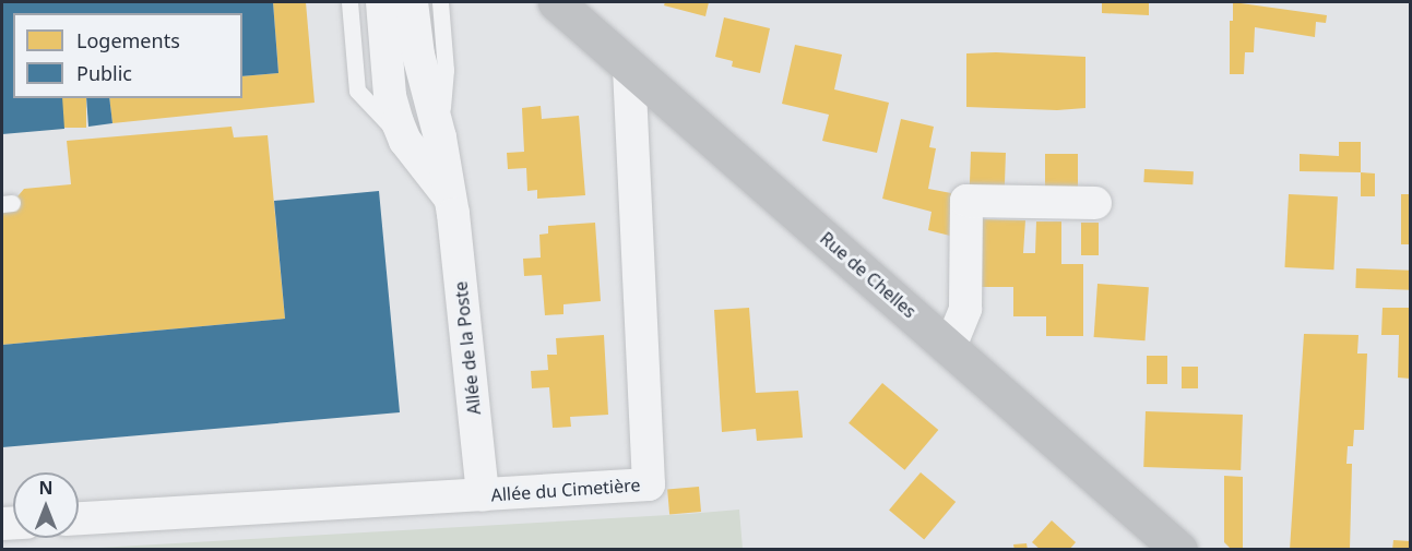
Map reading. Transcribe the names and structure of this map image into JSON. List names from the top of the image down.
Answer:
{
  "streets": {
    "main road": ["Rue de Chelles"],
    "street": ["Allée de la Poste", "Allée du Cimetière"]
  },
  "crossings": [
    ["Rue de Chelles", "Allée du Cimetière"],
    ["Allée de la Poste", "Allée du Cimetière"]
  ],
  "legend": ["Logements", "Public"],
  "north": "top"
}
